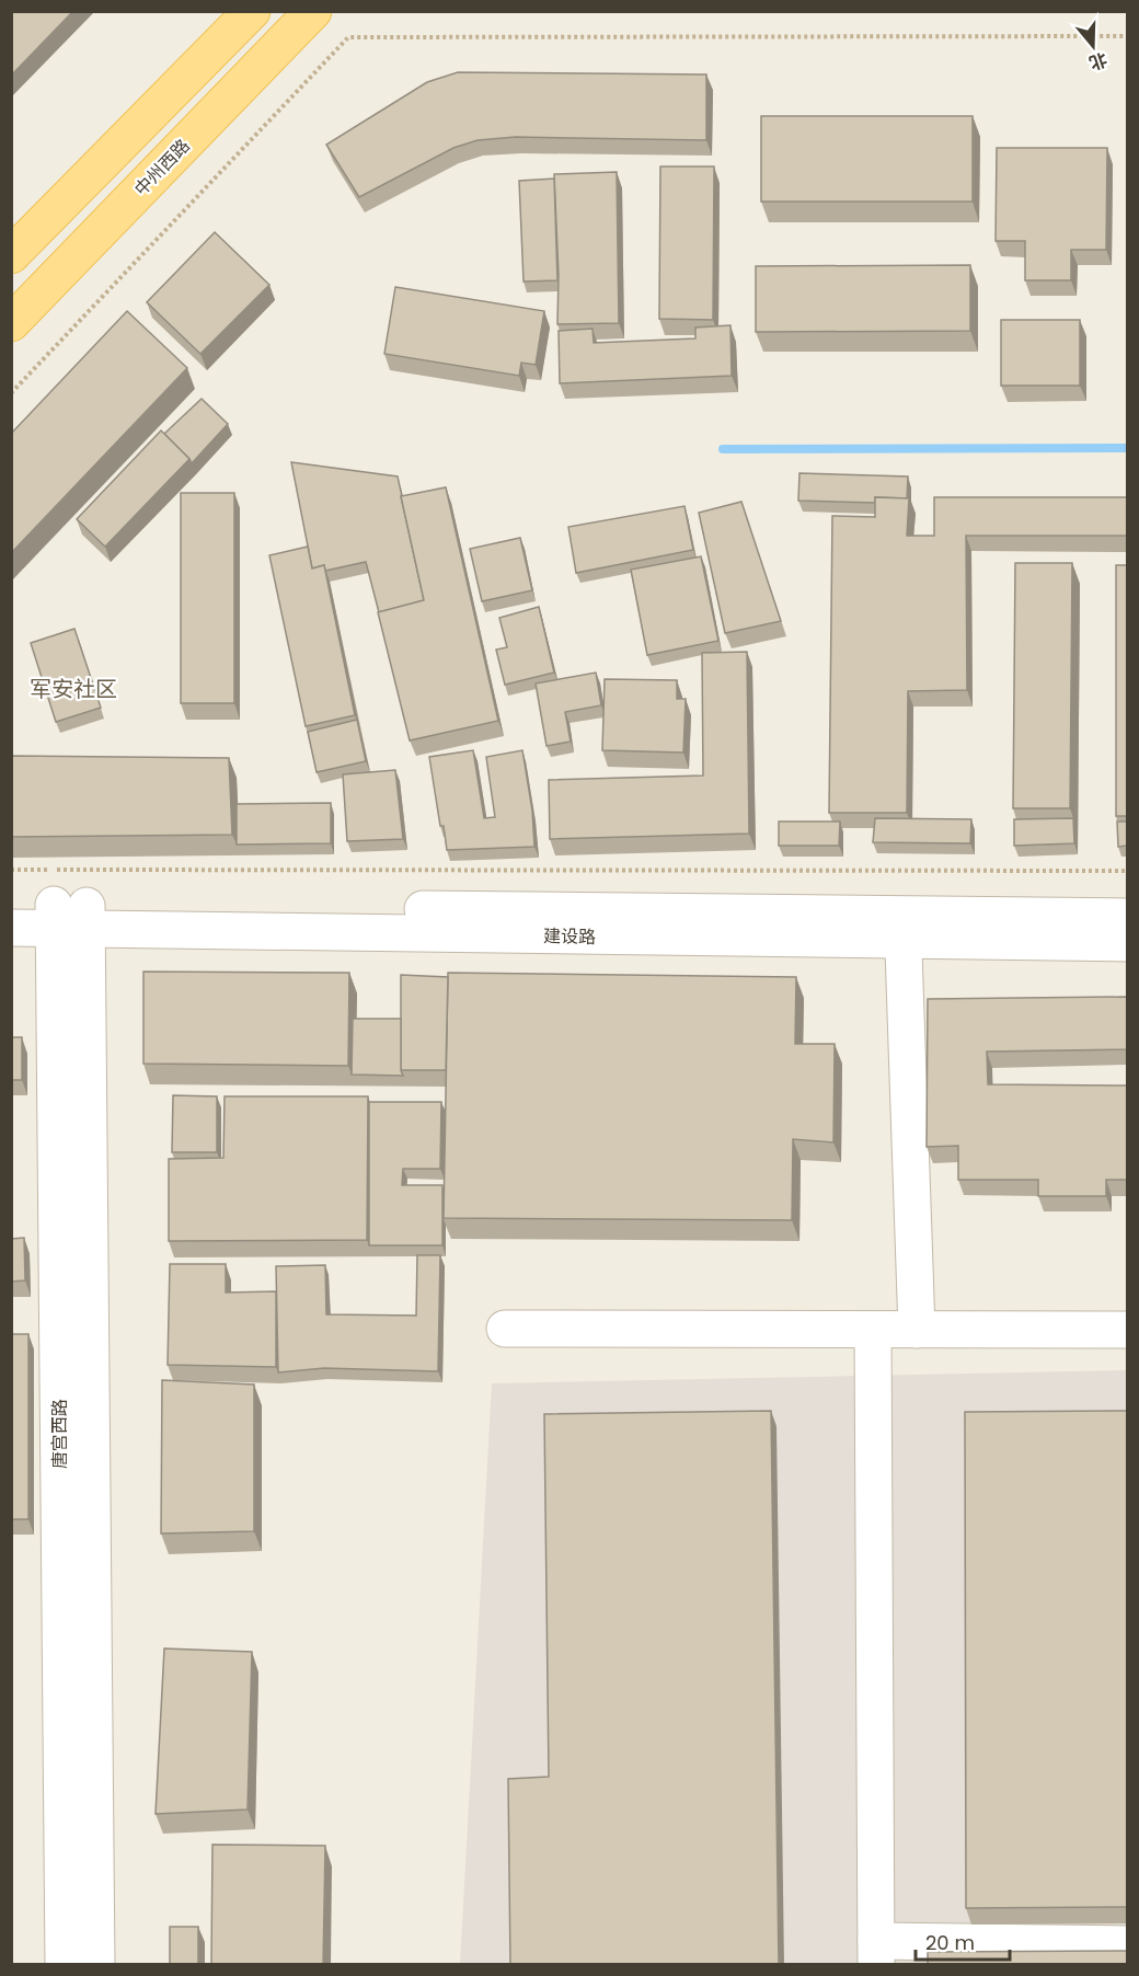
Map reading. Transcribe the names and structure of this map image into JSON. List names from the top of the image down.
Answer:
{
  "streets": {
    "main road": ["中州西路"],
    "street": ["建设路", "唐宫西路"]
  },
  "crossings": [
    ["建设路", "唐宫西路"]
  ],
  "districts": ["军安社区"],
  "scale_bar": "20 m",
  "north": "bottom"
}
